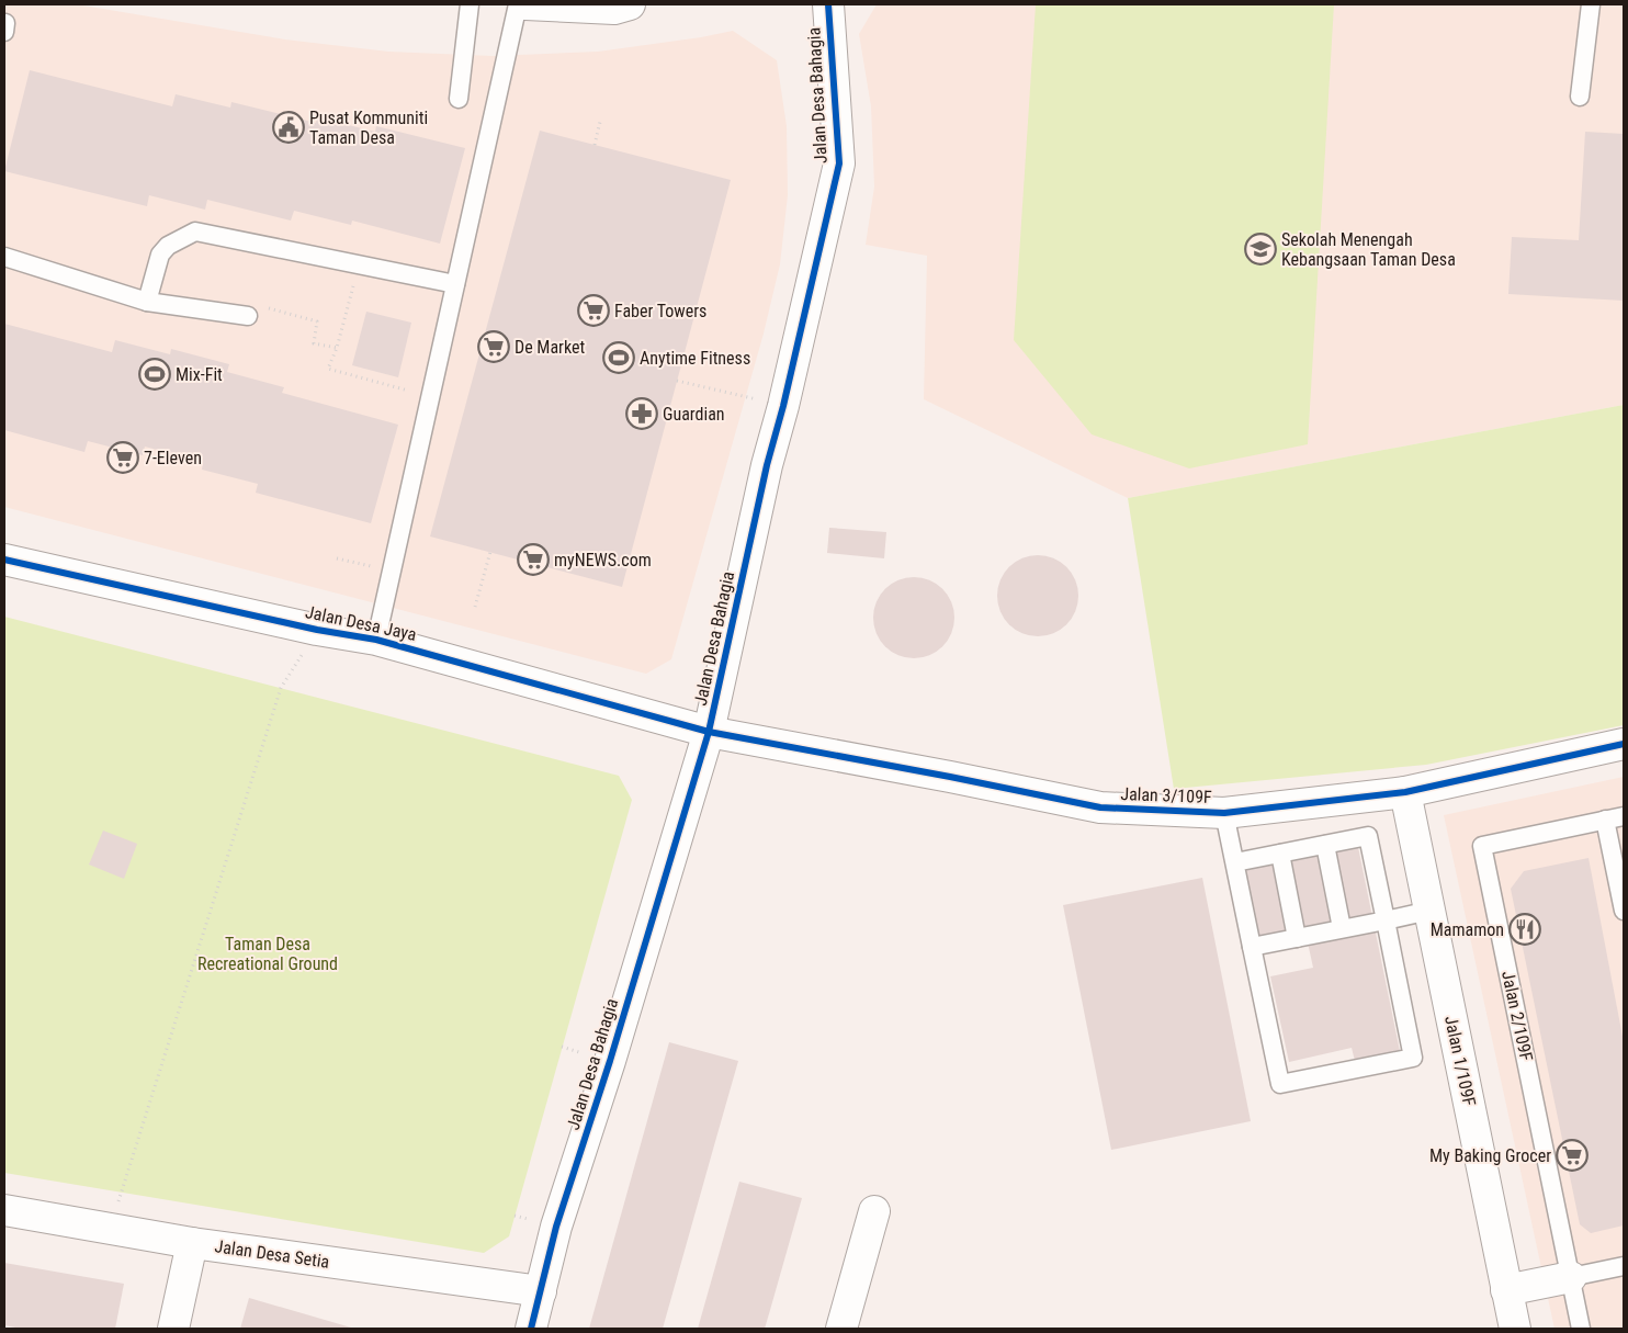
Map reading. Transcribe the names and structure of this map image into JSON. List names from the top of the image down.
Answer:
{
  "streets": {
    "street": [
      "Jalan Desa Bahagia",
      "Jalan Desa Jaya",
      "Jalan 3/109F",
      "Jalan 1/109F",
      "Jalan Desa Setia"
    ],
    "lane": ["Jalan 2/109F"]
  },
  "crossings": [
    ["Jalan Desa Bahagia", "Jalan Desa Jaya"],
    ["Jalan Desa Bahagia", "Jalan 3/109F"],
    ["Jalan Desa Bahagia", "Jalan Desa Setia"],
    ["Jalan Desa Jaya", "Jalan 3/109F"],
    ["Jalan 3/109F", "Jalan 1/109F"]
  ],
  "parks": ["Taman Desa Recreational Ground"],
  "places": {
    "public building": ["Pusat Kommuniti Taman Desa"],
    "school or university": ["Sekolah Menengah Kebangsaan Taman Desa"],
    "supermarket": [
      "Faber Towers",
      "De Market",
      "7-Eleven",
      "myNEWS.com",
      "My Baking Grocer"
    ],
    "sports": ["Anytime Fitness", "Mix-Fit"],
    "pharmacy": ["Guardian"],
    "restaurant": ["Mamamon"]
  }
}
